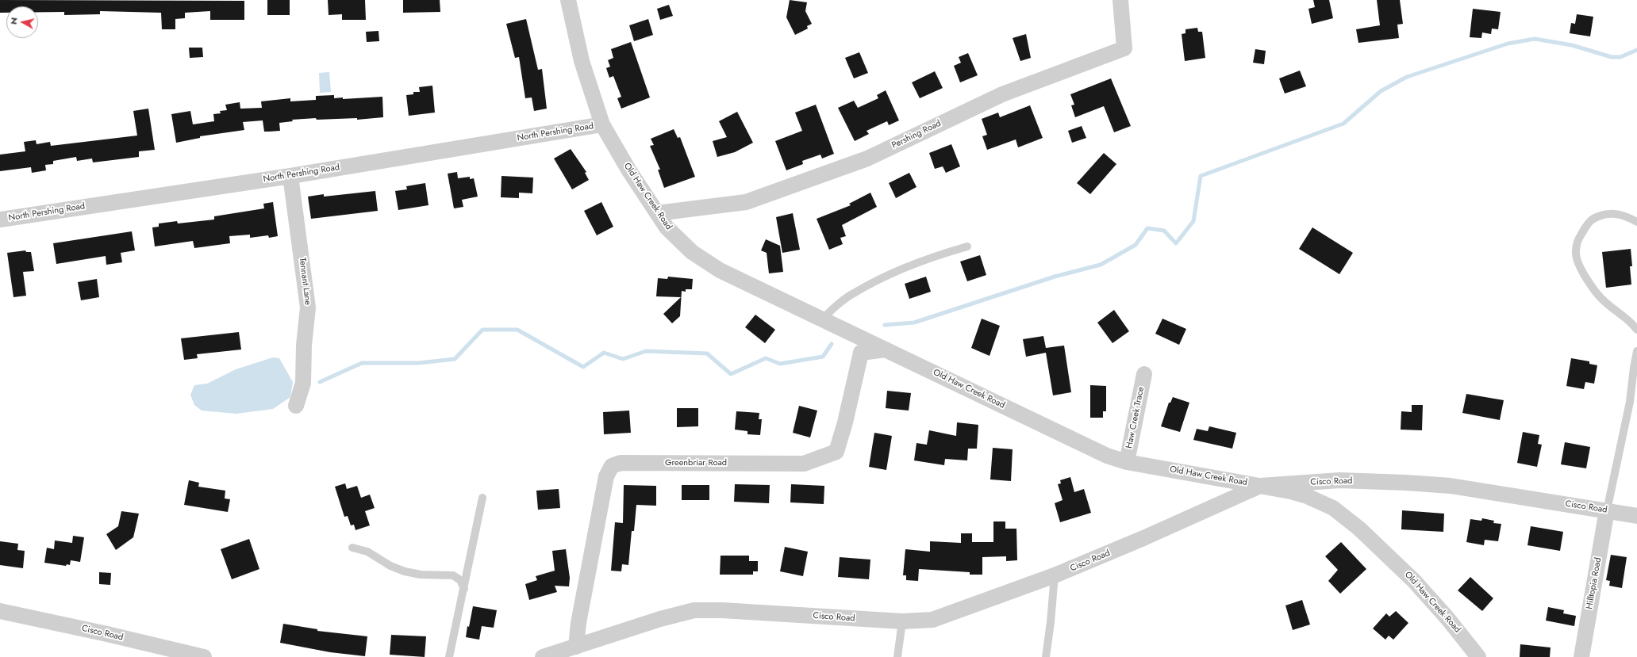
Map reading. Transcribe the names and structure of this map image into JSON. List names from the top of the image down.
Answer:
{
  "streets": {
    "street": [
      "North Pershing Road",
      "Pershing Road",
      "Old Haw Creek Road",
      "Tennant Lane",
      "Haw Creek Trace",
      "Greenbriar Road",
      "Cisco Road",
      "Hilltopia Road"
    ]
  },
  "crossings": [
    ["North Pershing Road", "Old Haw Creek Road"],
    ["North Pershing Road", "Tennant Lane"],
    ["Pershing Road", "Old Haw Creek Road"],
    ["Old Haw Creek Road", "Haw Creek Trace"],
    ["Old Haw Creek Road", "Greenbriar Road"],
    ["Old Haw Creek Road", "Cisco Road"],
    ["Greenbriar Road", "Cisco Road"],
    ["Cisco Road", "Hilltopia Road"]
  ],
  "north": "left"
}
